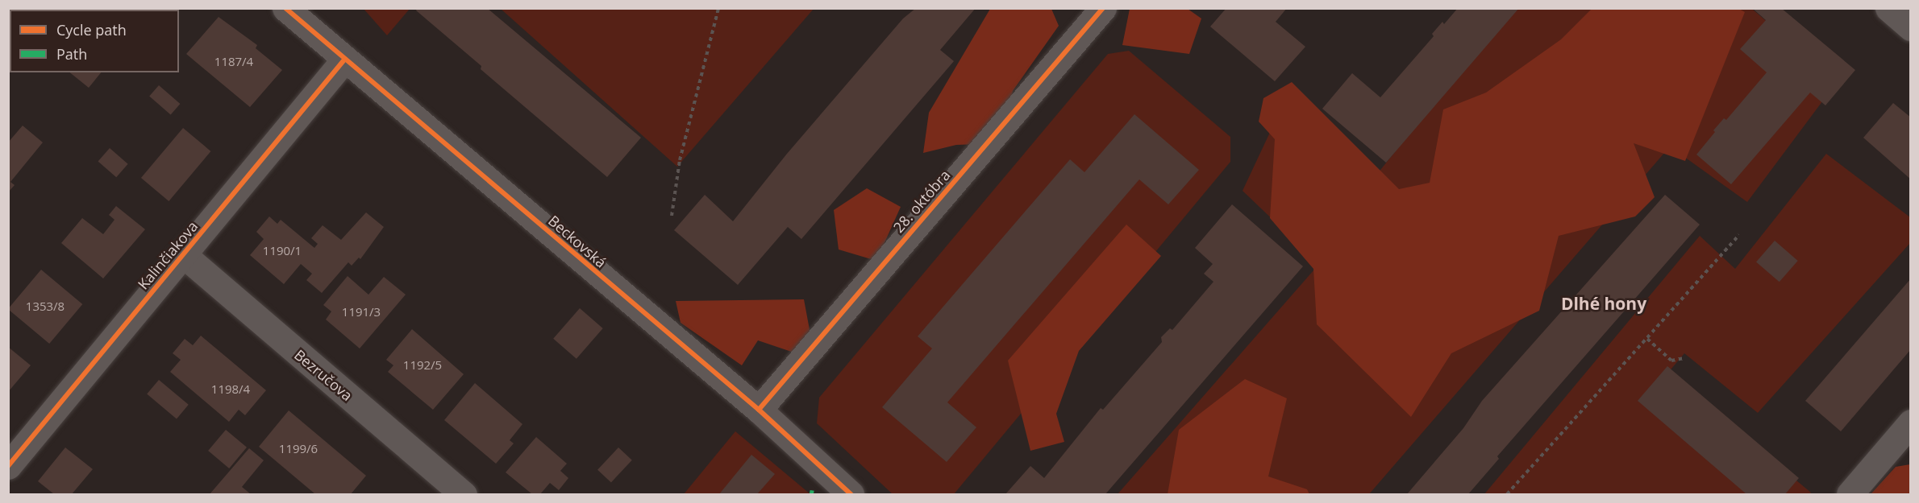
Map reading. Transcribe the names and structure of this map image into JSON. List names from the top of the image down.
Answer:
{
  "streets": {
    "street": [
      "28. októbra",
      "Beckovská",
      "Kalinčiakova",
      "Bezručova"
    ]
  },
  "crossings": [
    ["28. októbra", "Beckovská"],
    ["Beckovská", "Kalinčiakova"],
    ["Kalinčiakova", "Bezručova"]
  ],
  "districts": ["Dlhé hony"],
  "house_numbers": [
    "1187/4",
    "1190/1",
    "1353/8",
    "1191/3",
    "1192/5",
    "1198/4",
    "1199/6"
  ],
  "legend": ["Cycle path", "Path"]
}
